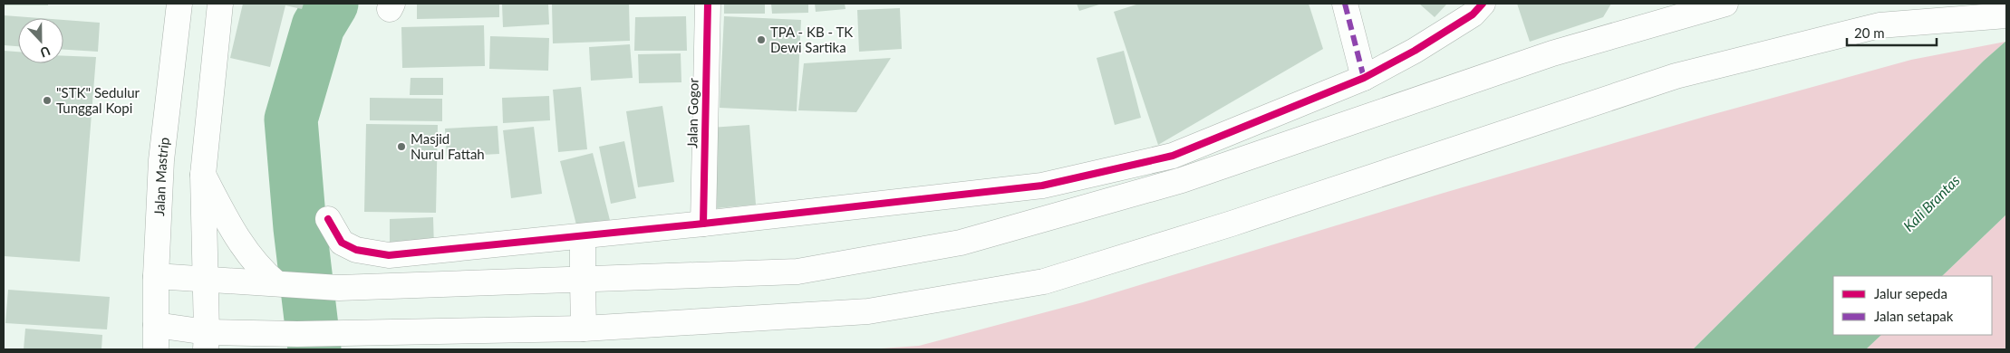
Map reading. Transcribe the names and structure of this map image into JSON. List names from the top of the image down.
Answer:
{
  "streets": {
    "main road": ["Jalan Gogor", "Jalan Mastrip"]
  },
  "water": ["Kali Brantas"],
  "places": ["TPA - KB - TK Dewi Sartika", "\"STK\" Sedulur Tunggal Kopi", "Masjid Nurul Fattah"],
  "legend": ["Jalur sepeda", "Jalan setapak"],
  "scale_bar": "20 m",
  "north": "bottom"
}
